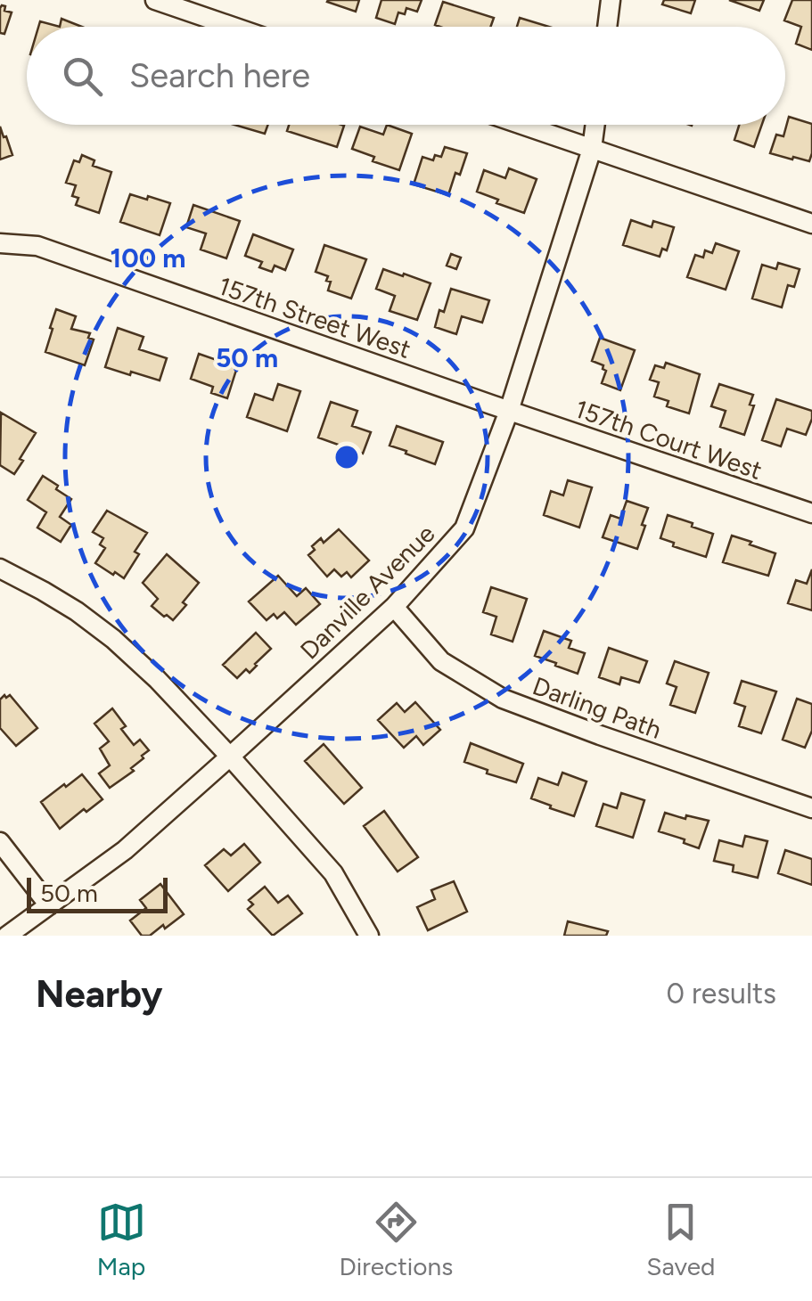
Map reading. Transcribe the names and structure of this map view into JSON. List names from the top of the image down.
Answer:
{
  "streets": {
    "street": [
      "157th Street West",
      "157th Court West",
      "Danville Avenue",
      "Darling Path"
    ]
  },
  "crossings": [
    ["157th Street West", "157th Court West"],
    ["157th Street West", "Danville Avenue"],
    ["157th Court West", "Danville Avenue"],
    ["Danville Avenue", "Darling Path"]
  ],
  "scale_bar": "50 m",
  "page": {
    "search": "Search here",
    "scale": "50 m",
    "heading": ["Nearby", "0 results"],
    "nav": ["Map", "Directions", "Saved"]
  },
  "rings": ["100 m", "50 m"]
}
